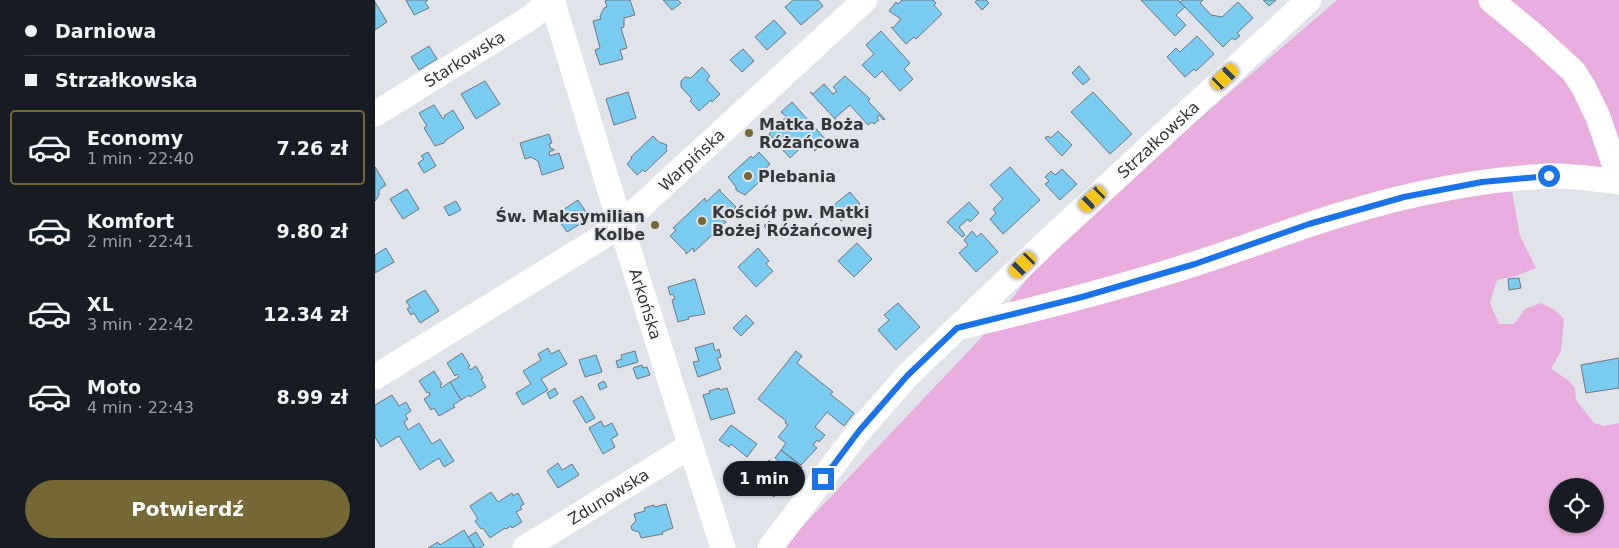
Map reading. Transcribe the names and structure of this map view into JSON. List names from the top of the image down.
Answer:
{
  "streets": {
    "street": [
      "Starkowska",
      "Strzałkowska",
      "Warpińska",
      "Arkońska",
      "Zdunowska"
    ]
  },
  "crossings": [
    ["Starkowska", "Arkońska"],
    ["Warpińska", "Arkońska"],
    ["Arkońska", "Zdunowska"]
  ],
  "places": [
    "Matka Boża Różańcowa",
    "Plebania",
    "Kościół pw. Matki Bożej Różańcowej",
    "Św. Maksymilian Kolbe"
  ],
  "page": {
    "banner": ["Darniowa", "Strzałkowska"],
    "list": [
      {
        "name": "Economy",
        "note": "1 min · 22:40",
        "value": "7.26 zł"
      },
      {
        "name": "Komfort",
        "note": "2 min · 22:41",
        "value": "9.80 zł"
      },
      {
        "name": "XL",
        "note": "3 min · 22:42",
        "value": "12.34 zł"
      },
      {
        "name": "Moto",
        "note": "4 min · 22:43",
        "value": "8.99 zł"
      }
    ],
    "bubble": "1 min",
    "buttons": "Potwierdź"
  }
}
